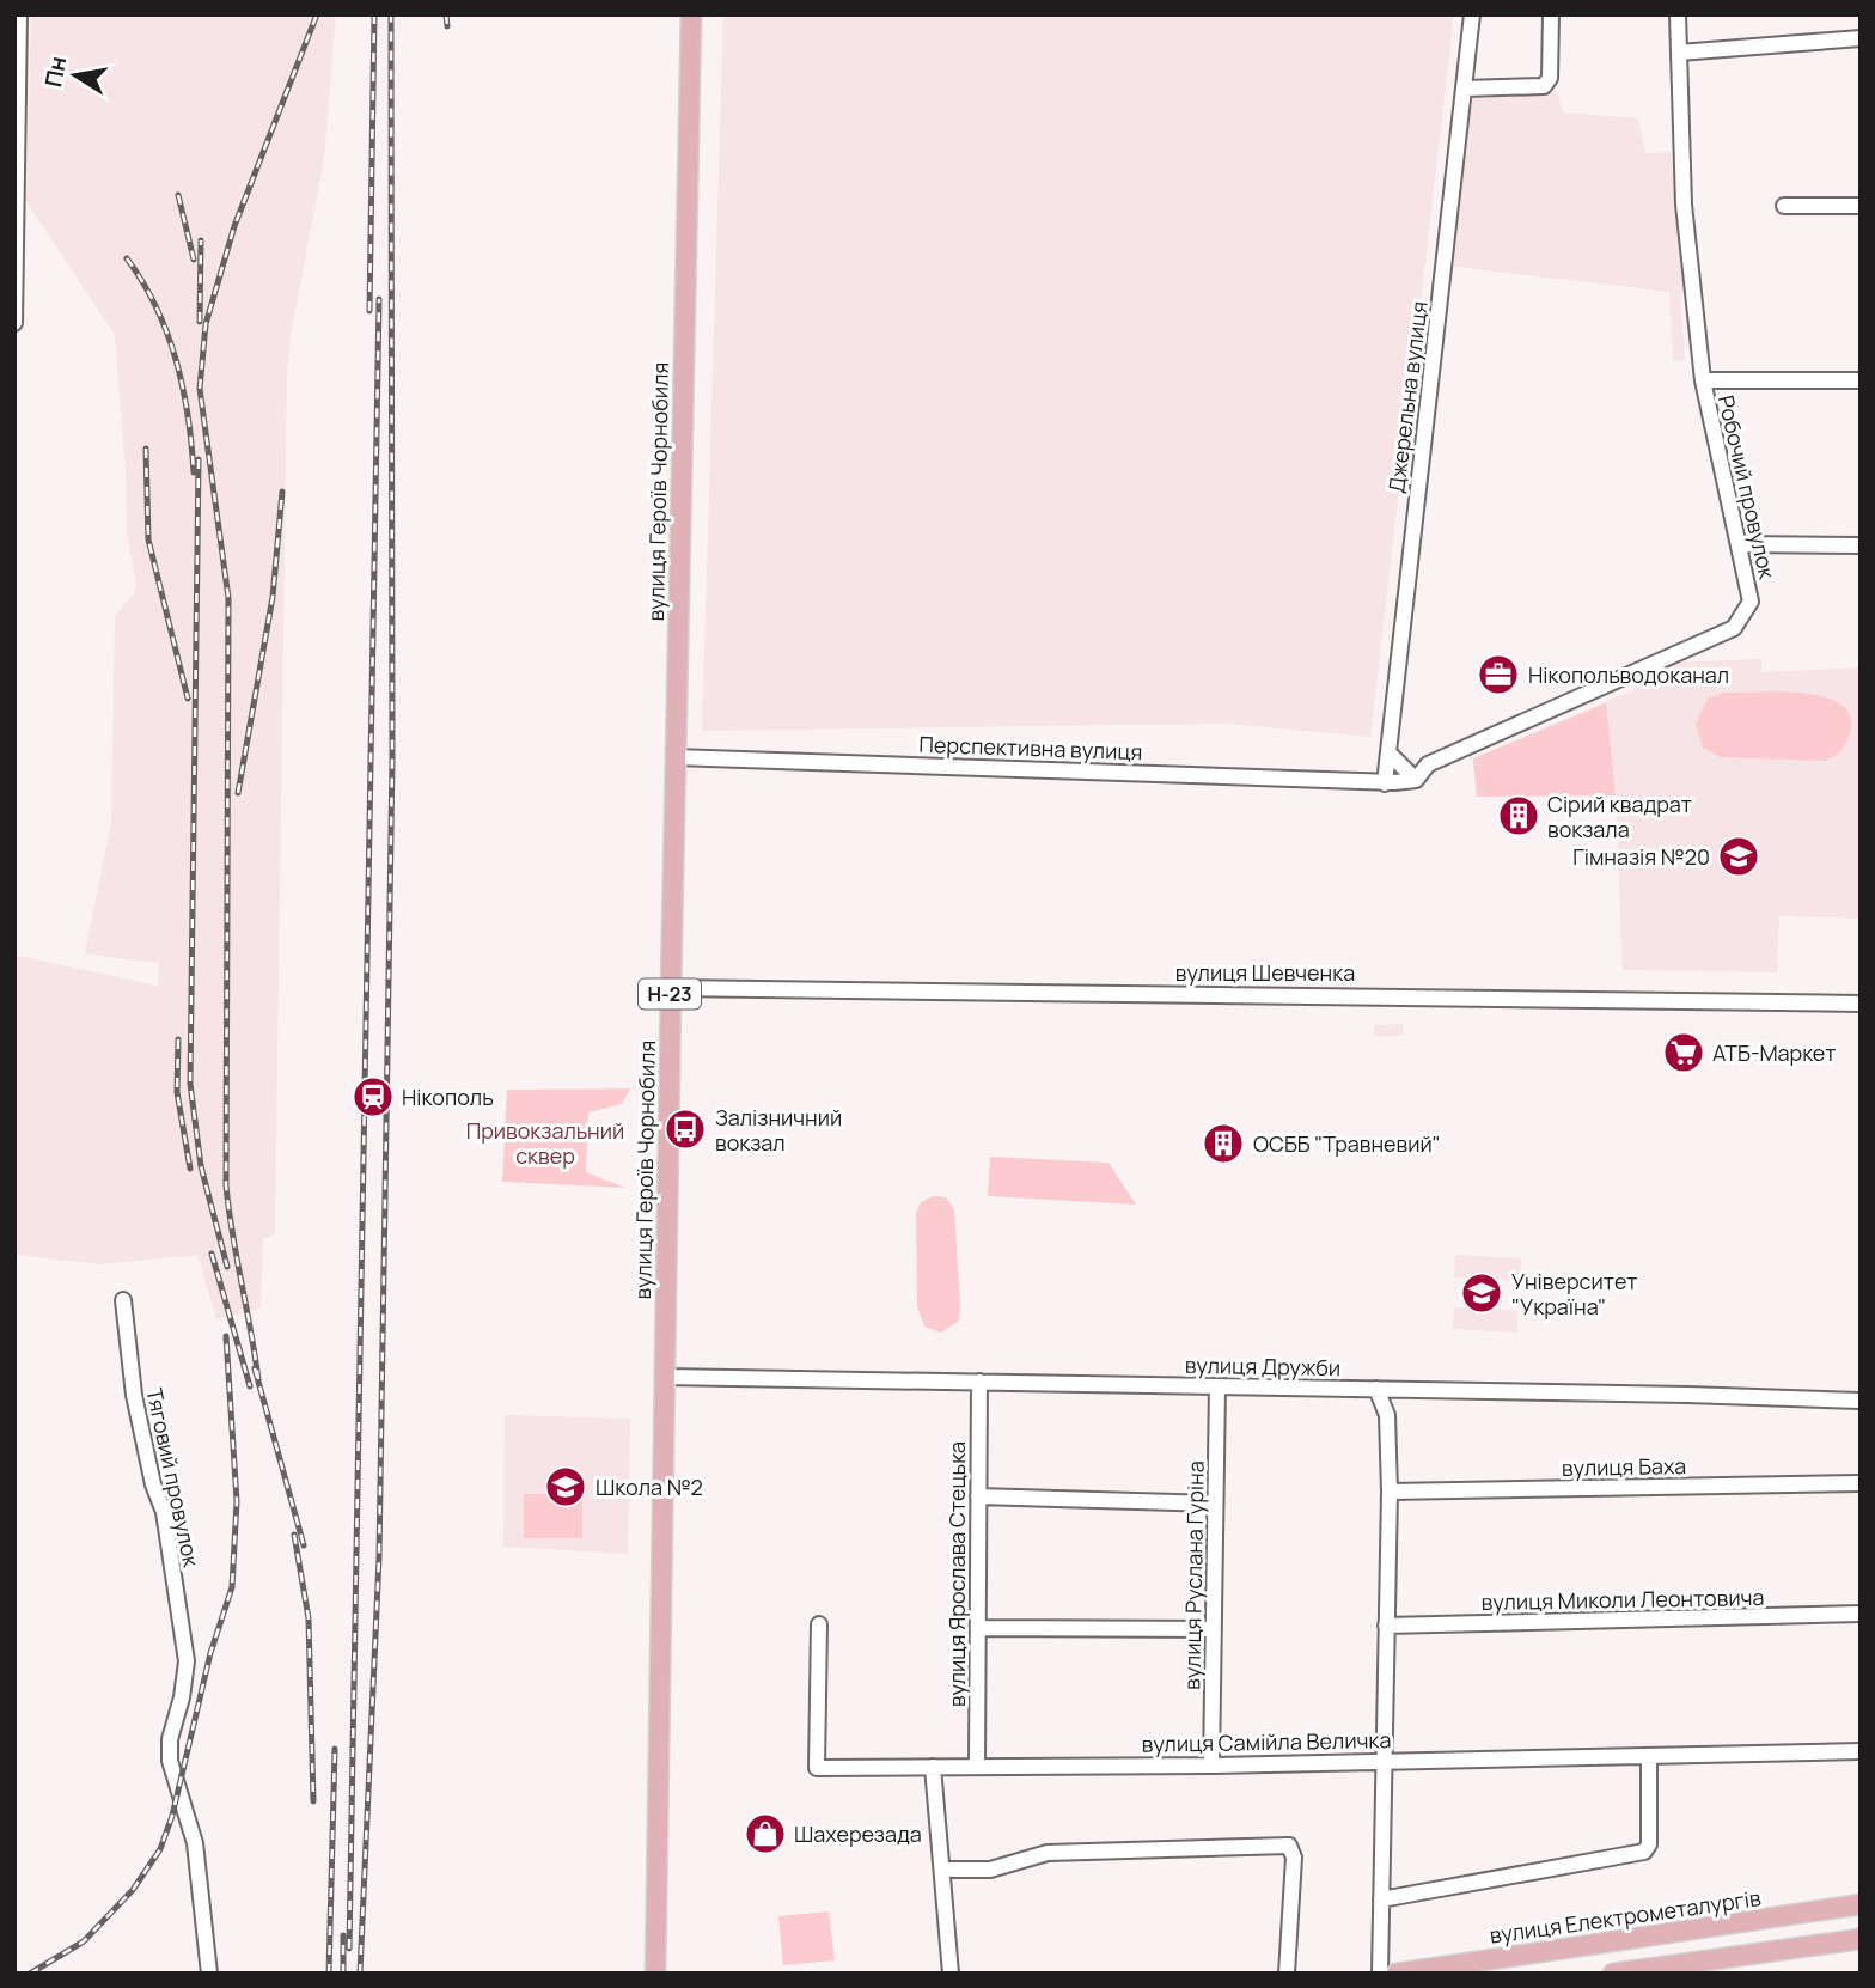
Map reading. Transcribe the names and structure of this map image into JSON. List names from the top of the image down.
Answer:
{
  "streets": {
    "main road": ["вулиця Героїв Чорнобиля", "Н-23", "вулиця Електрометалургів"],
    "street": [
      "Джерельна вулиця",
      "Робочий провулок",
      "Перспективна вулиця",
      "вулиця Шевченка",
      "вулиця Дружби",
      "вулиця Баха",
      "Тяговий провулок",
      "вулиця Ярослава Стецька",
      "вулиця Руслана Гуріна",
      "вулиця Миколи Леонтовича",
      "вулиця Самійла Величка"
    ]
  },
  "crossings": [
    ["Джерельна вулиця", "Перспективна вулиця"],
    ["вулиця Героїв Чорнобиля", "Перспективна вулиця"],
    ["вулиця Героїв Чорнобиля", "вулиця Шевченка"],
    ["вулиця Героїв Чорнобиля", "вулиця Дружби"],
    ["вулиця Дружби", "вулиця Ярослава Стецька"],
    ["вулиця Дружби", "вулиця Руслана Гуріна"],
    ["вулиця Ярослава Стецька", "вулиця Самійла Величка"],
    ["вулиця Руслана Гуріна", "вулиця Самійла Величка"]
  ],
  "parks": ["Привокзальний сквер"],
  "places": {
    "office": ["Нікопольводоканал"],
    "building": ["Сірий квадрат вокзала", "ОСББ \"Травневий\""],
    "school or university": ["Гімназія №20", "Університет \"Україна\"", "Школа №2"],
    "supermarket": ["АТБ-Маркет"],
    "station": ["Нікополь"],
    "bus stop": ["Залізничний вокзал"],
    "shop": ["Шахерезада"]
  },
  "north": "left"
}
